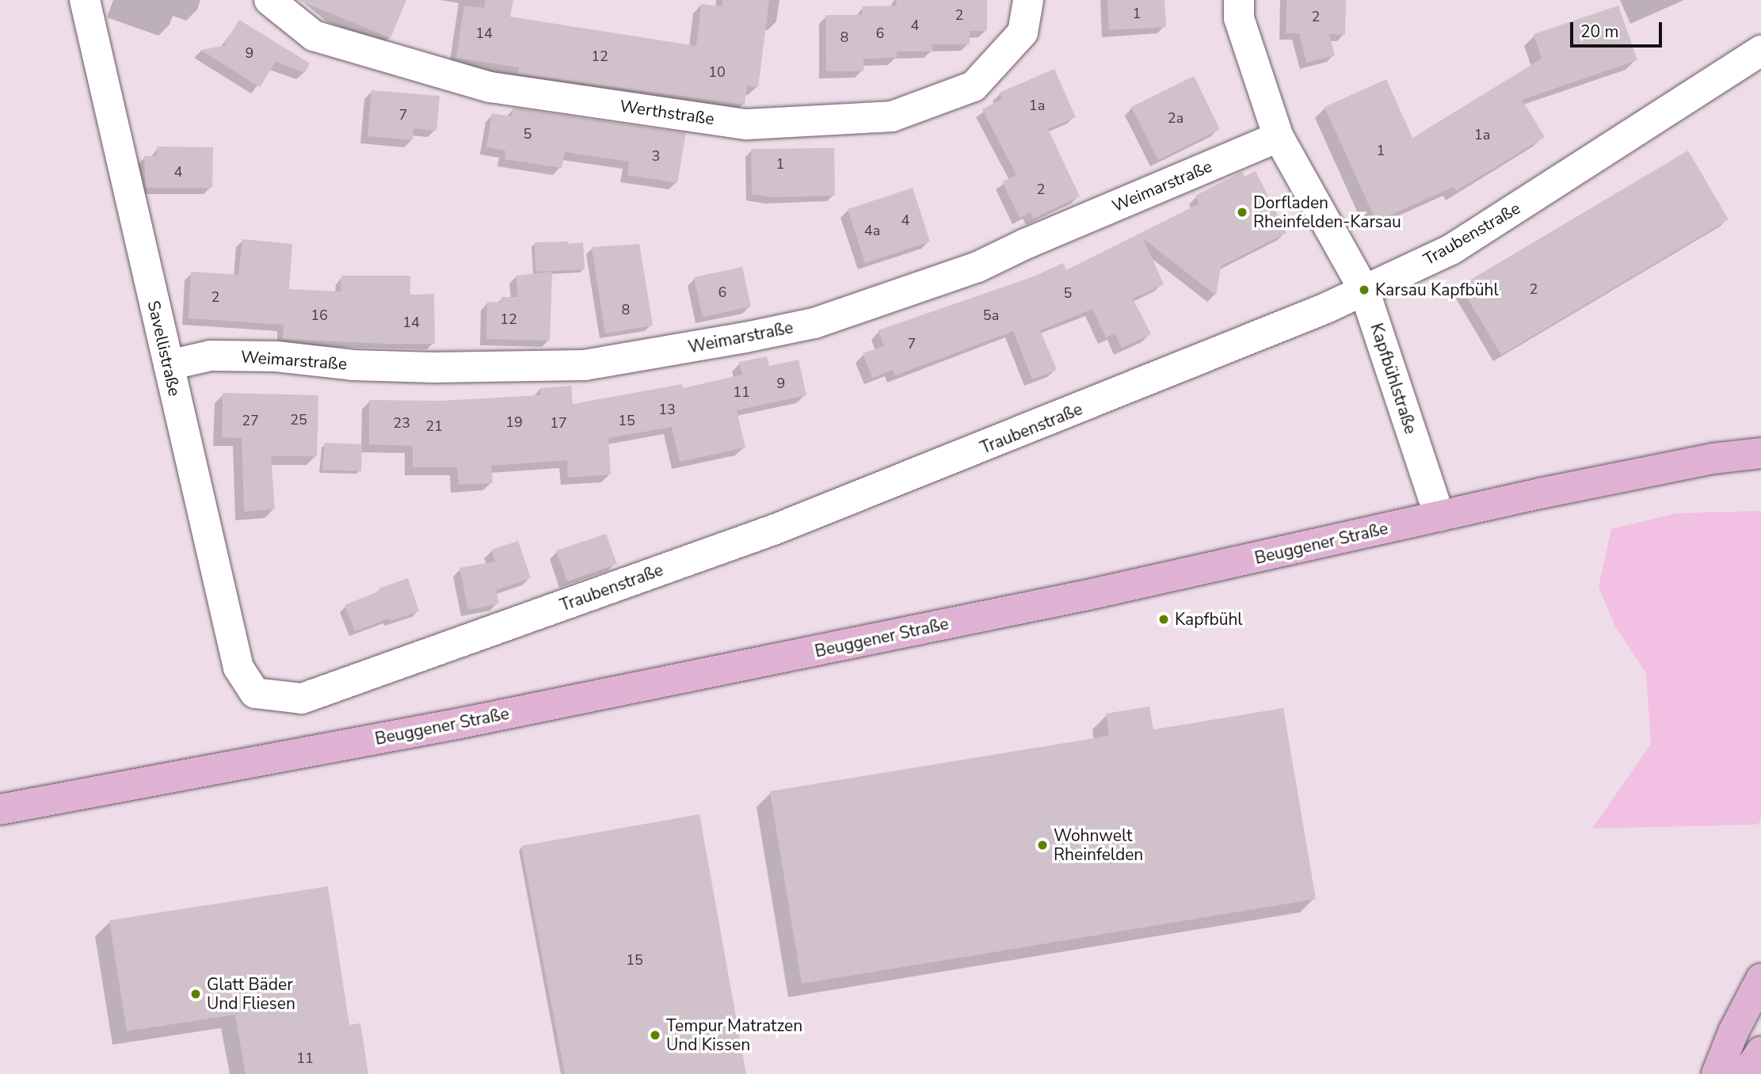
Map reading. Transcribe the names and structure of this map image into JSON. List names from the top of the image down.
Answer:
{
  "streets": {
    "main road": ["Beuggener Straße"],
    "street": [
      "Werthstraße",
      "Weimarstraße",
      "Traubenstraße",
      "Savellistraße",
      "Kapfbühlstraße"
    ]
  },
  "crossings": [
    ["Weimarstraße", "Savellistraße"],
    ["Weimarstraße", "Kapfbühlstraße"],
    ["Traubenstraße", "Savellistraße"],
    ["Traubenstraße", "Kapfbühlstraße"],
    ["Kapfbühlstraße", "Beuggener Straße"]
  ],
  "places": [
    "Dorfladen Rheinfelden-Karsau",
    "Karsau Kapfbühl",
    "Kapfbühl",
    "Wohnwelt Rheinfelden",
    "Glatt Bäder Und Fliesen",
    "Tempur Matratzen Und Kissen"
  ],
  "house_numbers": [
    "1",
    "2",
    "2",
    "4",
    "14",
    "6",
    "8",
    "9",
    "12",
    "10",
    "1a",
    "7",
    "2a",
    "5",
    "1a",
    "1",
    "3",
    "1",
    "4",
    "2",
    "4",
    "4a",
    "2",
    "6",
    "5",
    "2",
    "8",
    "16",
    "5a",
    "12",
    "14",
    "7",
    "9",
    "11",
    "13",
    "25",
    "27",
    "15",
    "19",
    "23",
    "17",
    "21",
    "15",
    "11"
  ],
  "scale_bar": "20 m"
}
